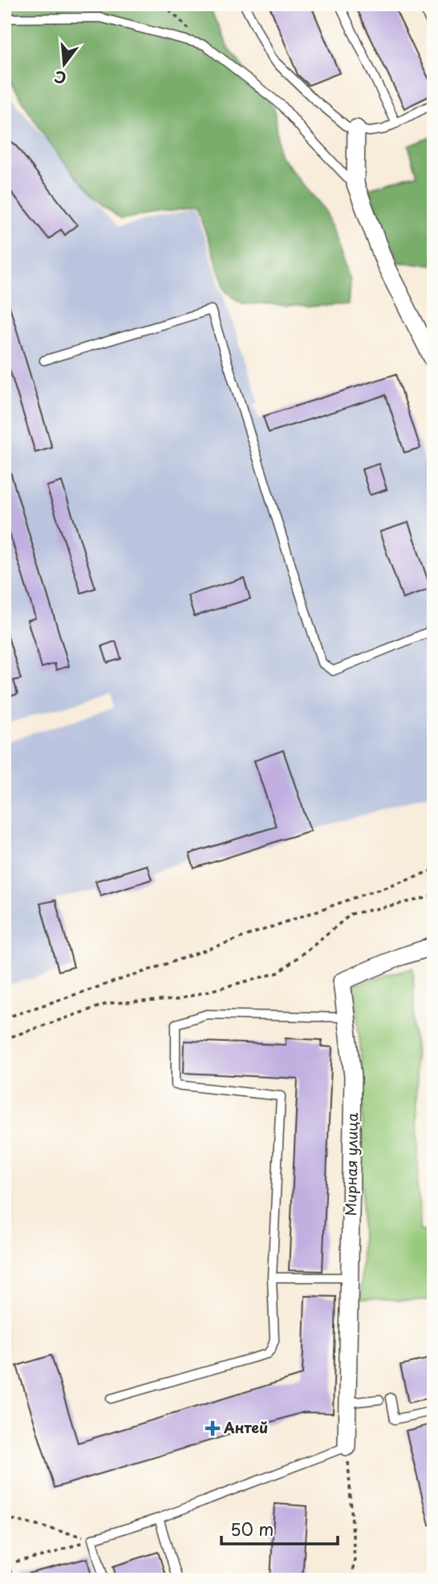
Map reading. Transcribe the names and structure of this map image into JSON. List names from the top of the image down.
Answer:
{
  "streets": {
    "street": ["Мирная улица"]
  },
  "places": {
    "health": ["Антей"]
  },
  "scale_bar": "50 m",
  "north": "bottom"
}
